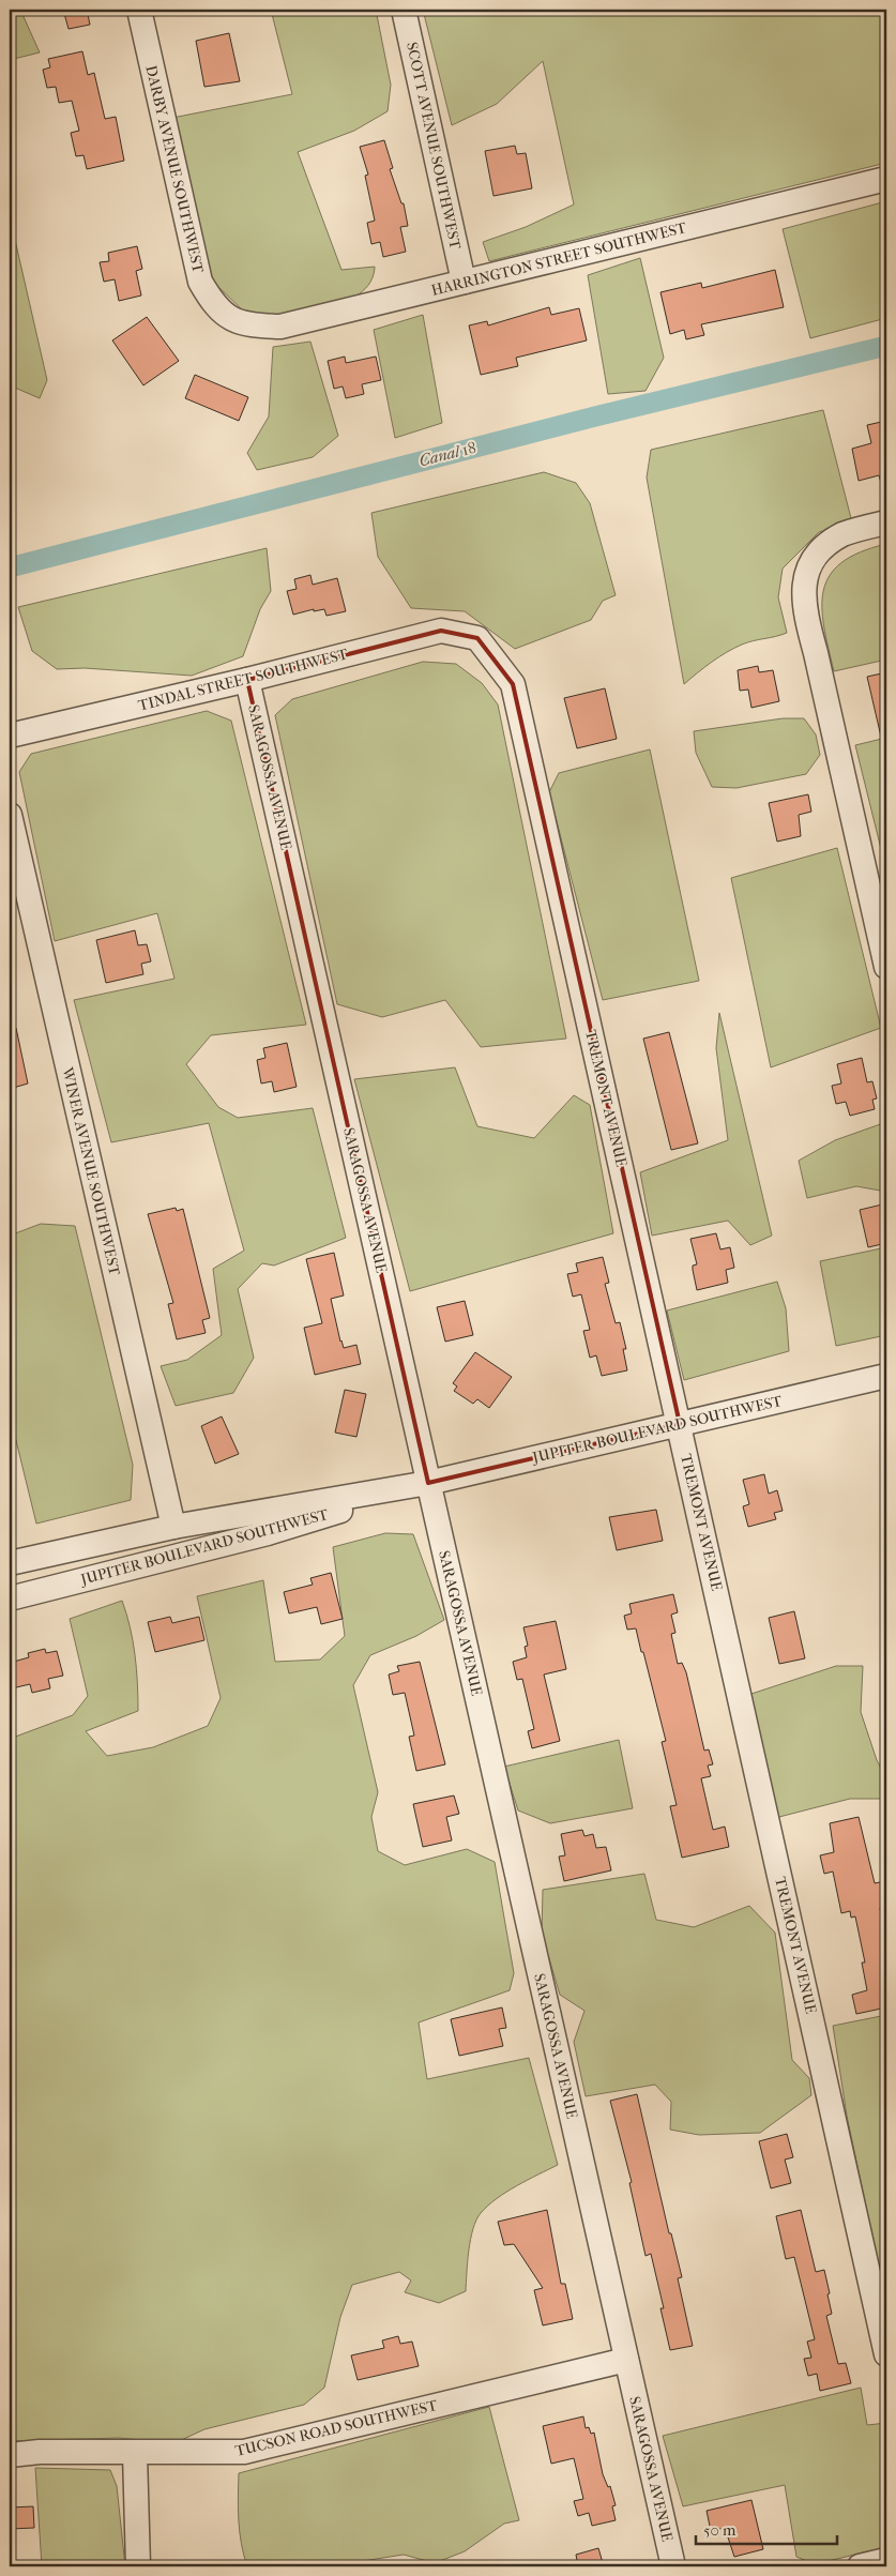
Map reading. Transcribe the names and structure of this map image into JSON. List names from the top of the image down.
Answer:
{
  "streets": {
    "street": [
      "SCOTT AVENUE SOUTHWEST",
      "DARBY AVENUE SOUTHWEST",
      "HARRINGTON STREET SOUTHWEST",
      "TINDAL STREET SOUTHWEST",
      "SARAGOSSA AVENUE",
      "TREMONT AVENUE",
      "WINER AVENUE SOUTHWEST",
      "JUPITER BOULEVARD SOUTHWEST",
      "TUCSON ROAD SOUTHWEST"
    ]
  },
  "crossings": [
    ["SCOTT AVENUE SOUTHWEST", "HARRINGTON STREET SOUTHWEST"],
    ["DARBY AVENUE SOUTHWEST", "HARRINGTON STREET SOUTHWEST"],
    ["TINDAL STREET SOUTHWEST", "SARAGOSSA AVENUE"],
    ["TINDAL STREET SOUTHWEST", "TREMONT AVENUE"],
    ["SARAGOSSA AVENUE", "JUPITER BOULEVARD SOUTHWEST"],
    ["SARAGOSSA AVENUE", "TUCSON ROAD SOUTHWEST"],
    ["TREMONT AVENUE", "JUPITER BOULEVARD SOUTHWEST"],
    ["WINER AVENUE SOUTHWEST", "JUPITER BOULEVARD SOUTHWEST"]
  ],
  "water": ["Canal 18"],
  "scale_bar": "50 m"
}
